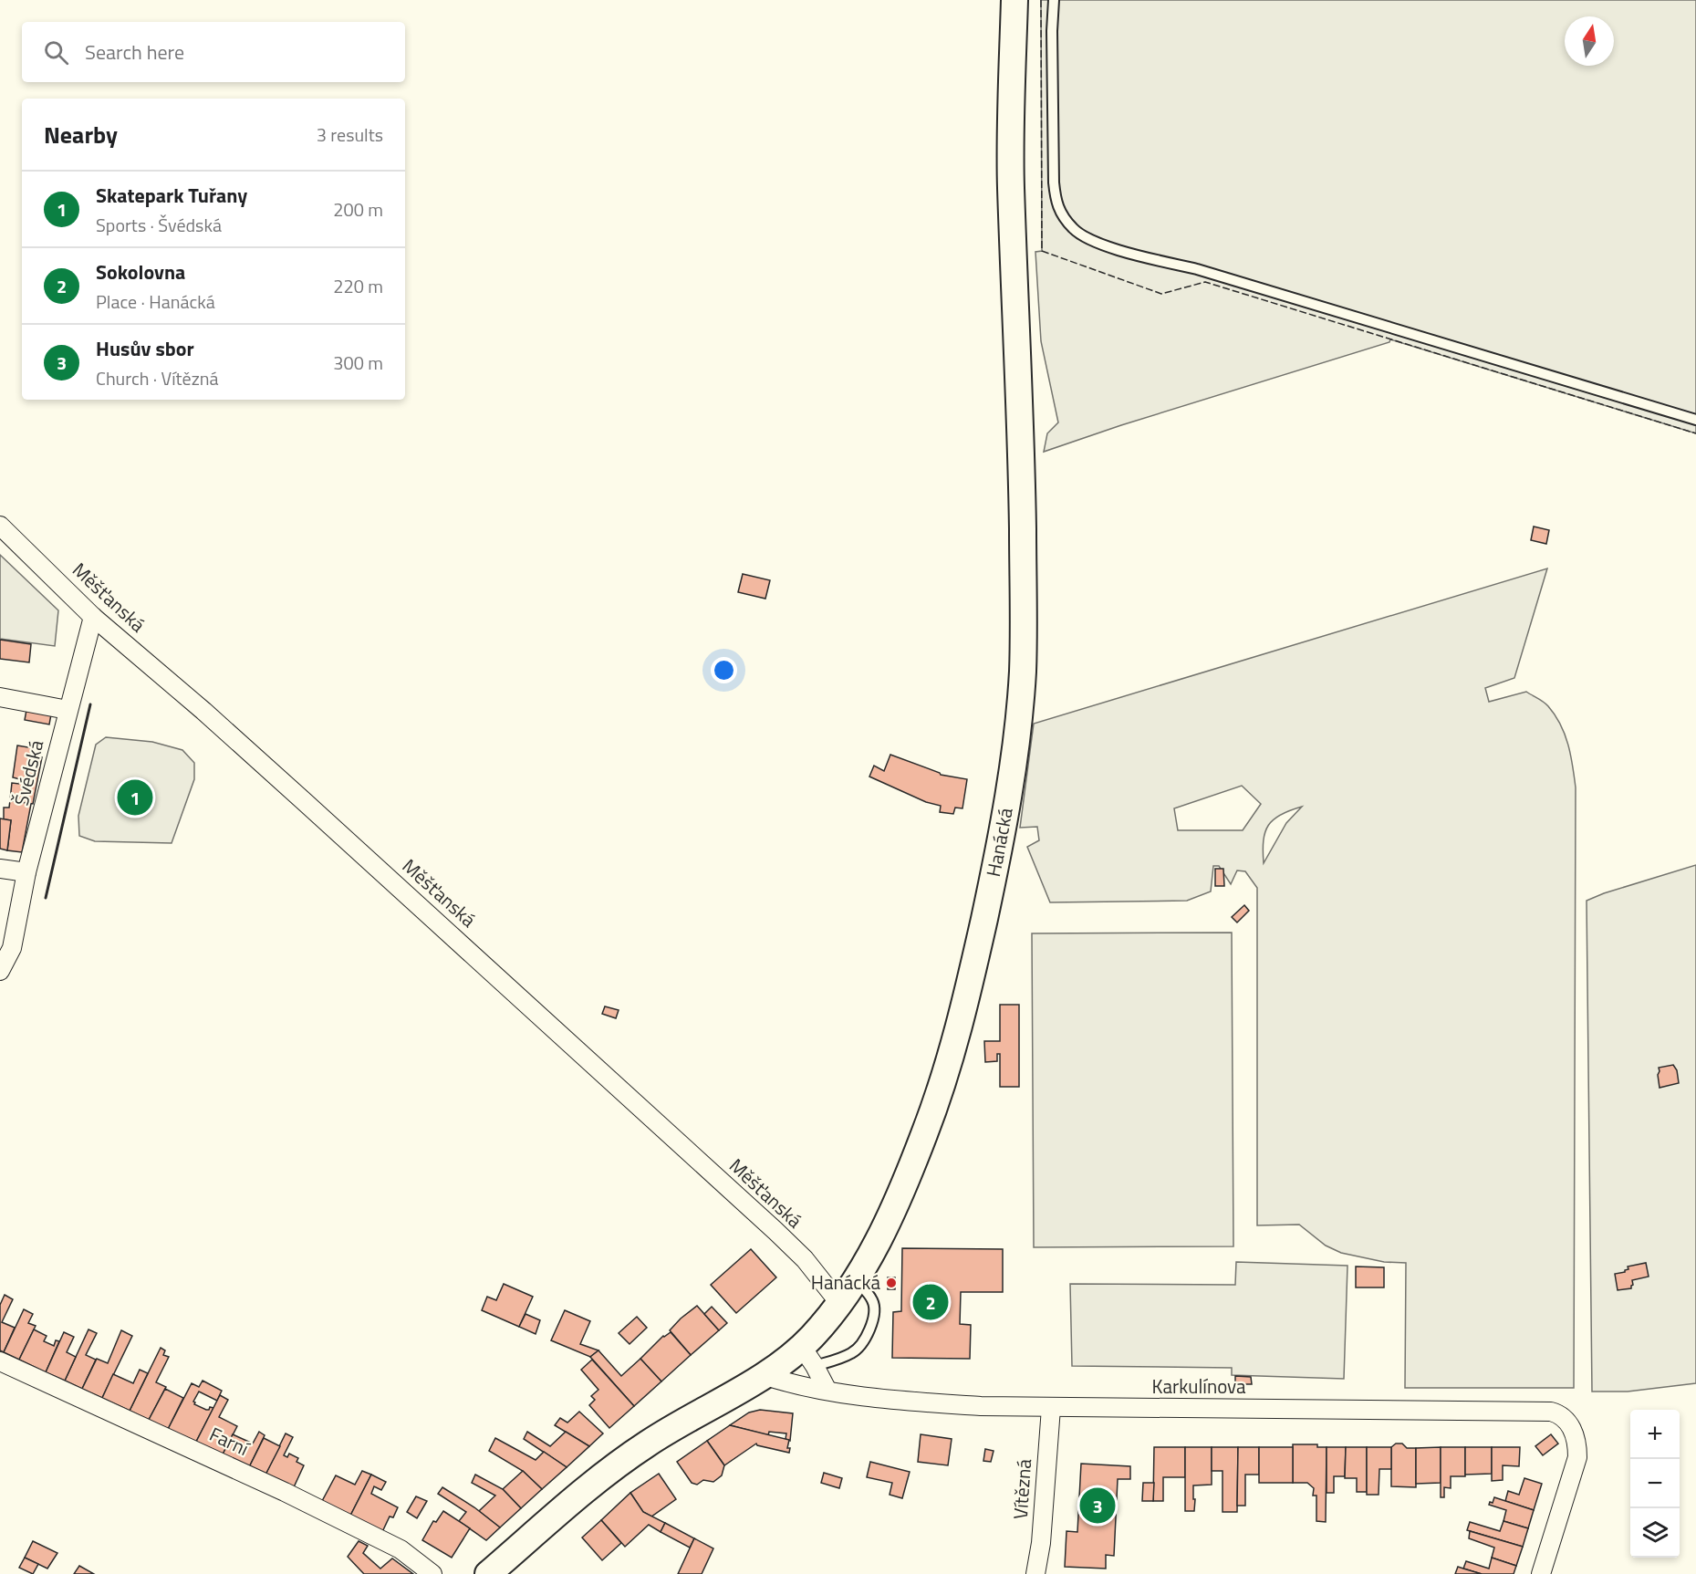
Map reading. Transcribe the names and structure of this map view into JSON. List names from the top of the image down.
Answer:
{
  "streets": {
    "street": [
      "Měšťanská",
      "Švédská",
      "Hanácká",
      "Karkulínova",
      "Farní",
      "Vítězná"
    ]
  },
  "crossings": [
    ["Měšťanská", "Švédská"],
    ["Měšťanská", "Hanácká"],
    ["Hanácká", "Karkulínova"],
    ["Karkulínova", "Vítězná"]
  ],
  "places": ["Hanácká"],
  "north": "top",
  "page": {
    "search": "Search here",
    "heading": ["Nearby", "3 results"],
    "list": [
      {
        "mark": "1",
        "name": "Skatepark Tuřany",
        "note": "Sports · Švédská",
        "value": "200 m"
      },
      {
        "mark": "2",
        "name": "Sokolovna",
        "note": "Place · Hanácká",
        "value": "220 m"
      },
      {
        "mark": "3",
        "name": "Husův sbor",
        "note": "Church · Vítězná",
        "value": "300 m"
      }
    ],
    "pins": ["1", "2", "3"],
    "map_buttons": ["+", "−"]
  }
}
